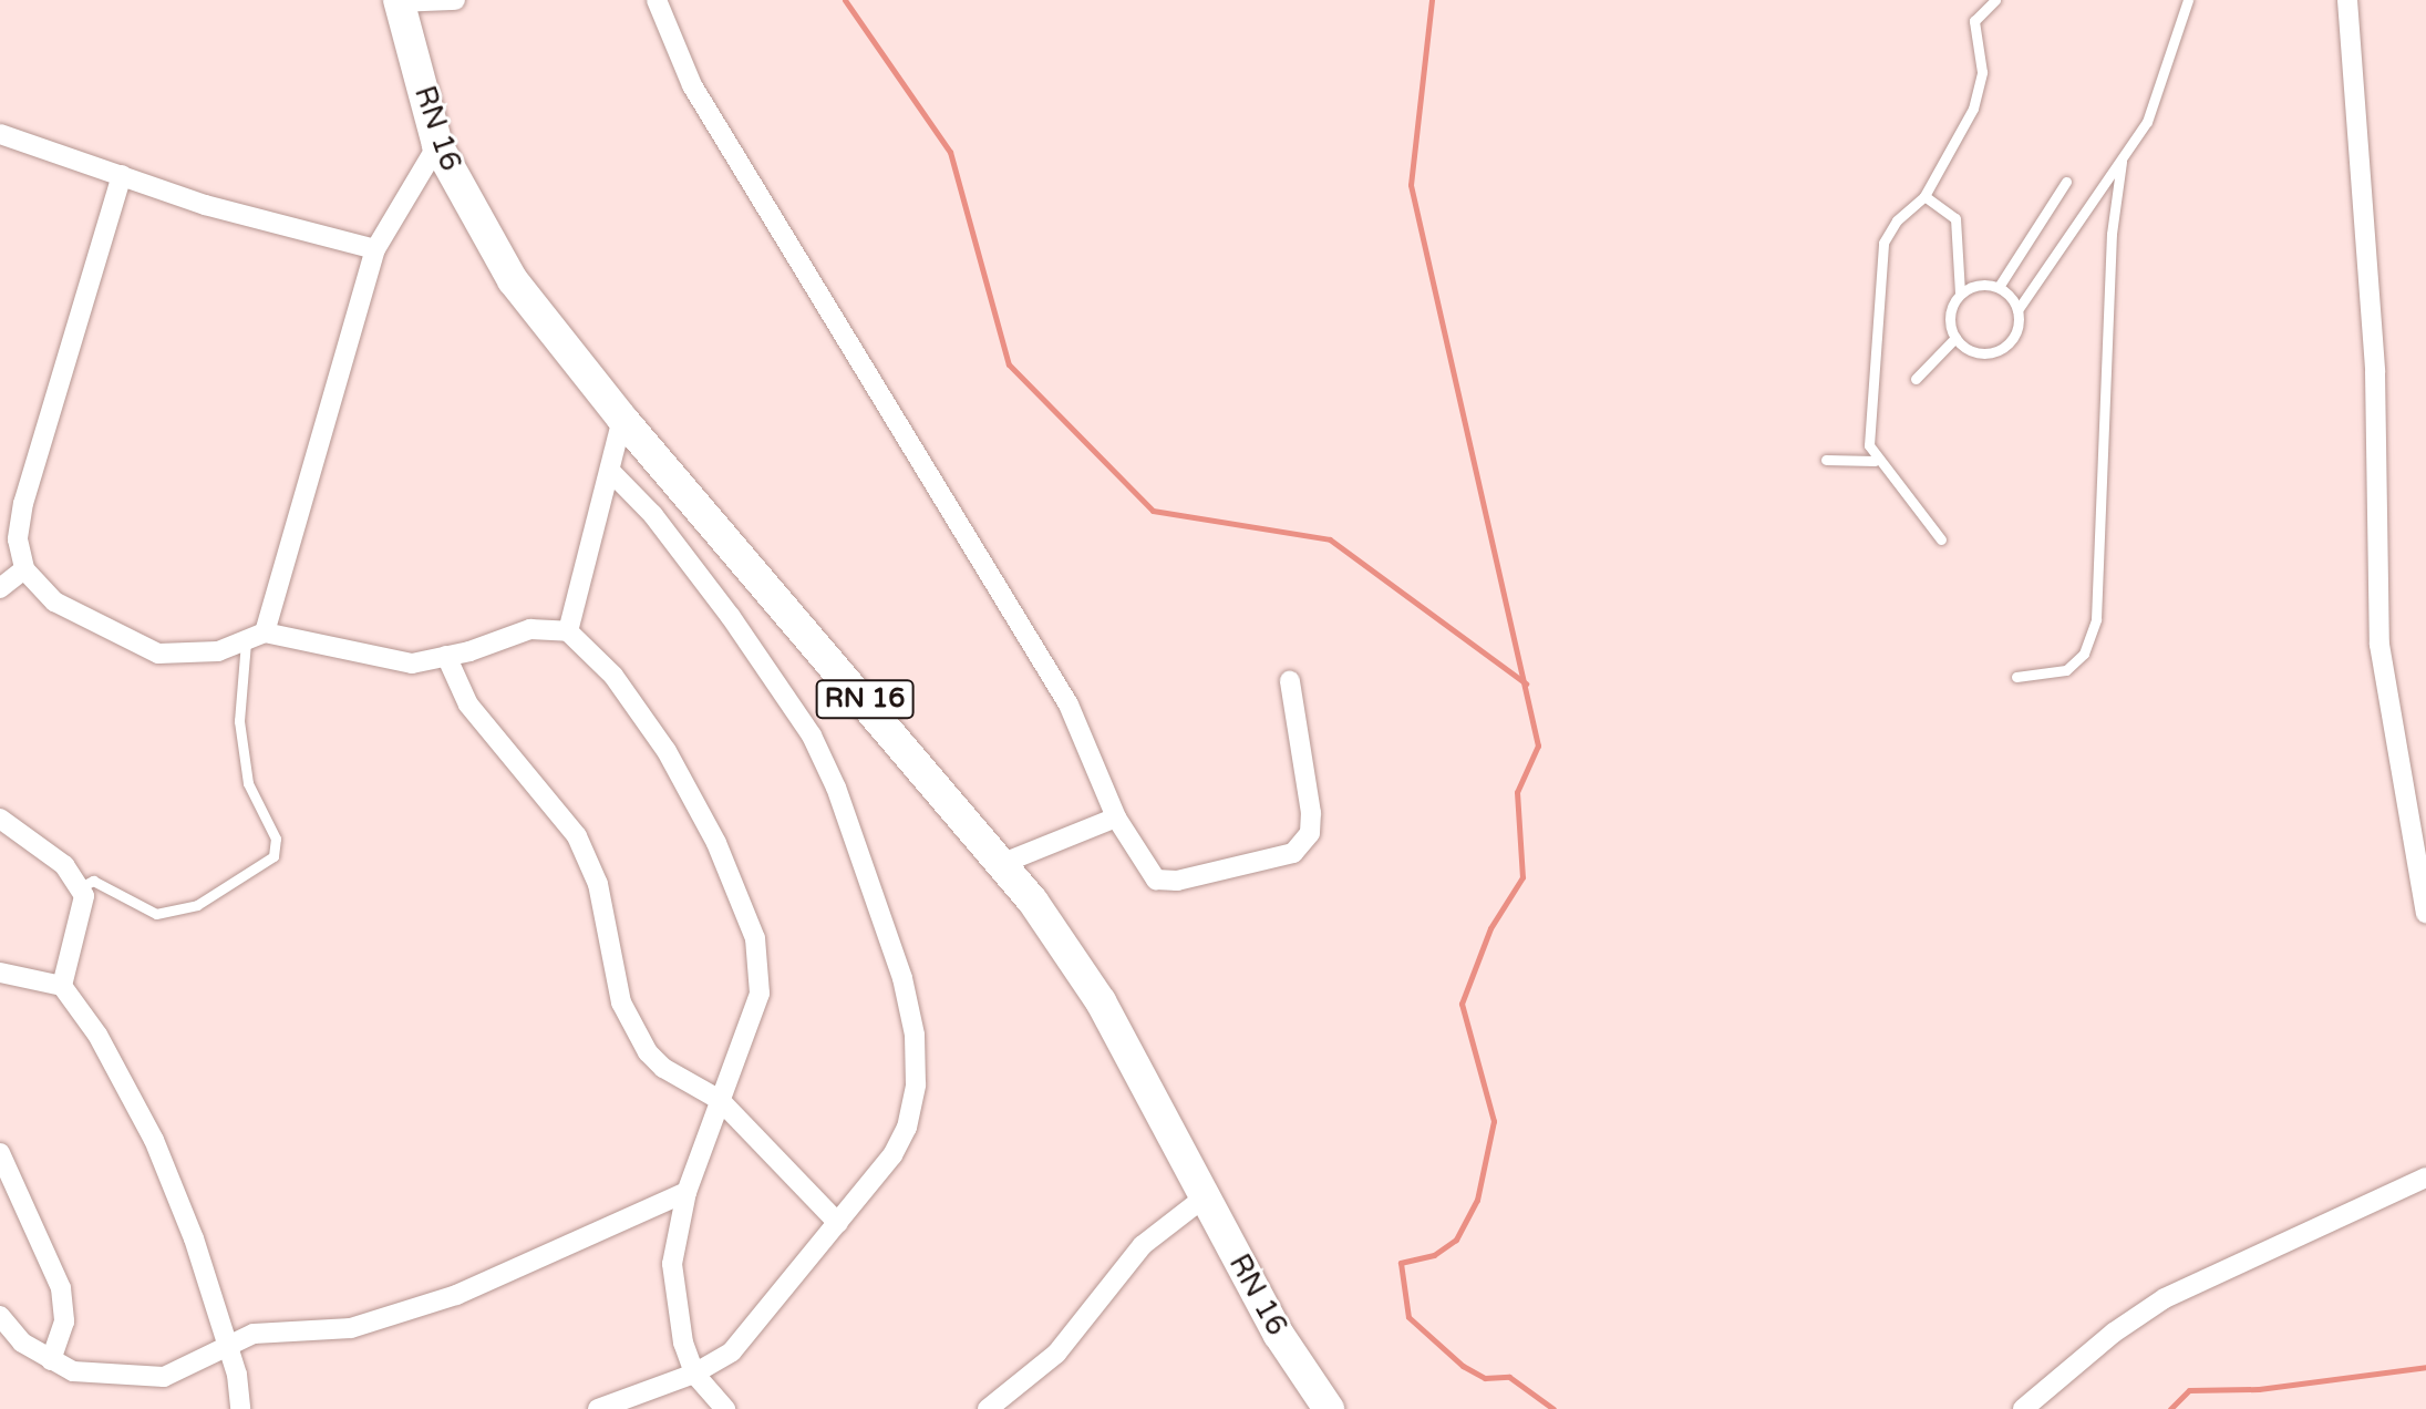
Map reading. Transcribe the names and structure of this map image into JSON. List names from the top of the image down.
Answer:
{
  "streets": {
    "main road": ["RN 16"]
  }
}
